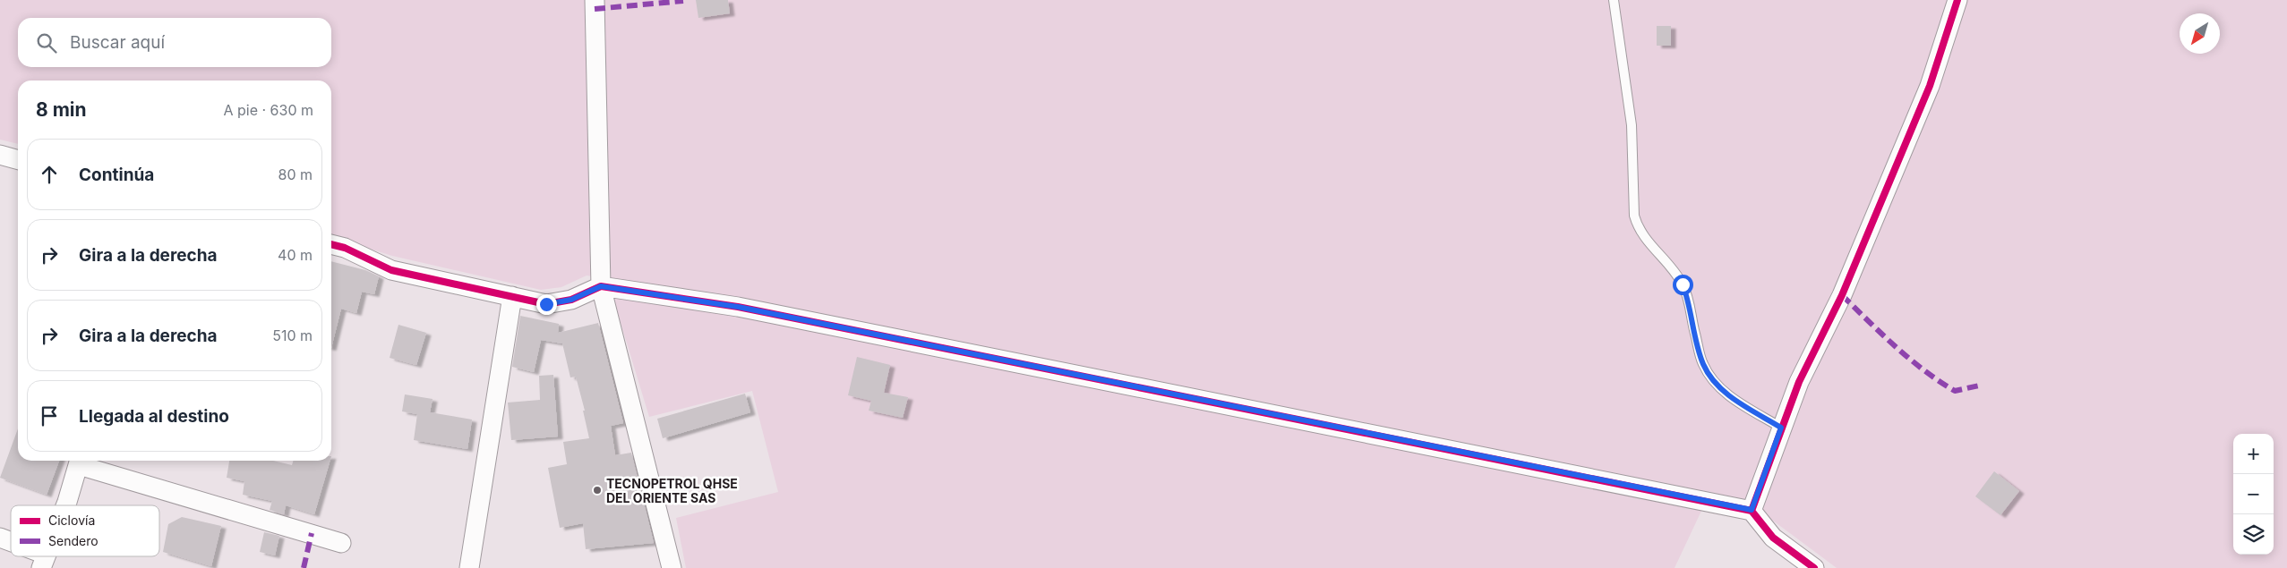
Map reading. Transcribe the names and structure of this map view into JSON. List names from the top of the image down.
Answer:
{
  "places": ["TECNOPETROL QHSE DEL ORIENTE SAS"],
  "legend": ["Ciclovía", "Sendero"],
  "north": "bottom left",
  "page": {
    "search": "Buscar aquí",
    "heading": ["8 min", "A pie · 630 m"],
    "list": [
      ["Continúa", "80 m"],
      ["Gira a la derecha", "40 m"],
      ["Gira a la derecha", "510 m"],
      "Llegada al destino"
    ],
    "map_buttons": ["+", "−"]
  }
}
